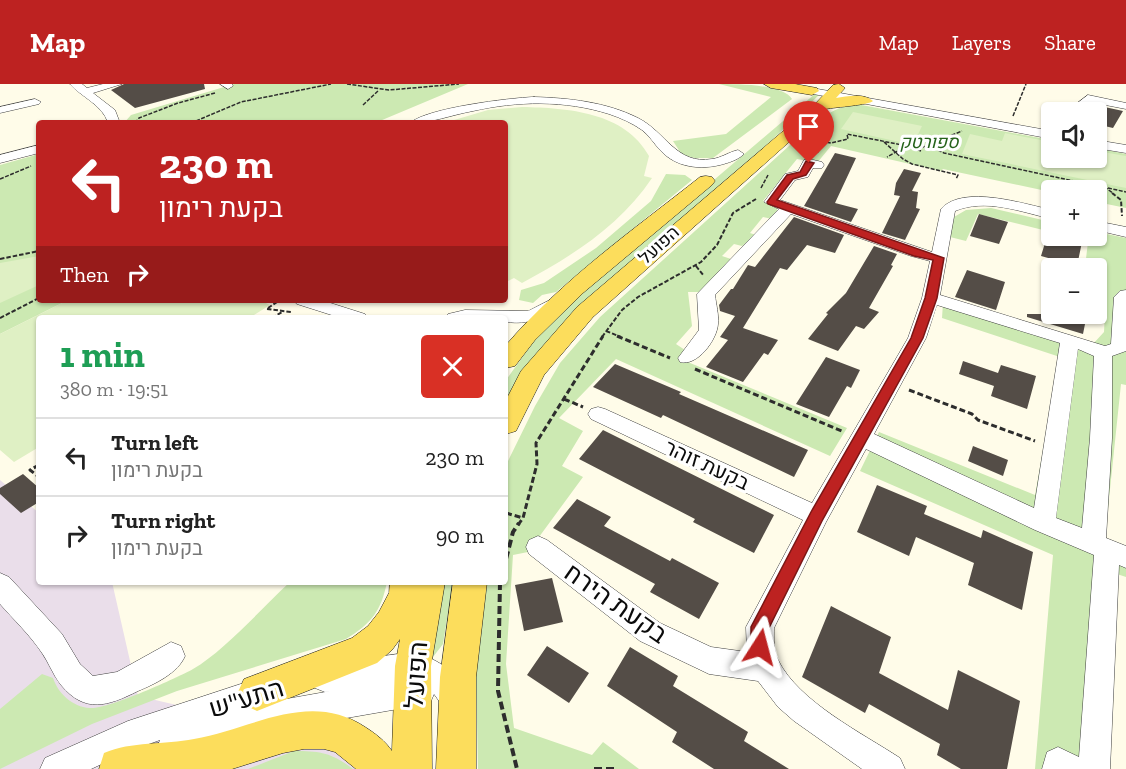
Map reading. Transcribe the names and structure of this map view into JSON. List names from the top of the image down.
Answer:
{
  "streets": {
    "main road": ["הפועל"],
    "street": ["בקעת זוהר", "בקעת הירח", "התע\"ש"]
  },
  "crossings": [
    ["הפועל", "התע\"ש"]
  ],
  "parks": ["ספורטק"],
  "page": {
    "header": "Map",
    "nav": ["Map", "Layers", "Share"],
    "map_buttons": ["+", "−"],
    "turn": ["230 m", "בקעת רימון"],
    "then": "Then",
    "heading": ["1 min", "380 m · 19:51"],
    "list": [
      {
        "name": "Turn left",
        "note": "בקעת רימון",
        "value": "230 m"
      },
      {
        "name": "Turn right",
        "note": "בקעת רימון",
        "value": "90 m"
      }
    ]
  }
}
